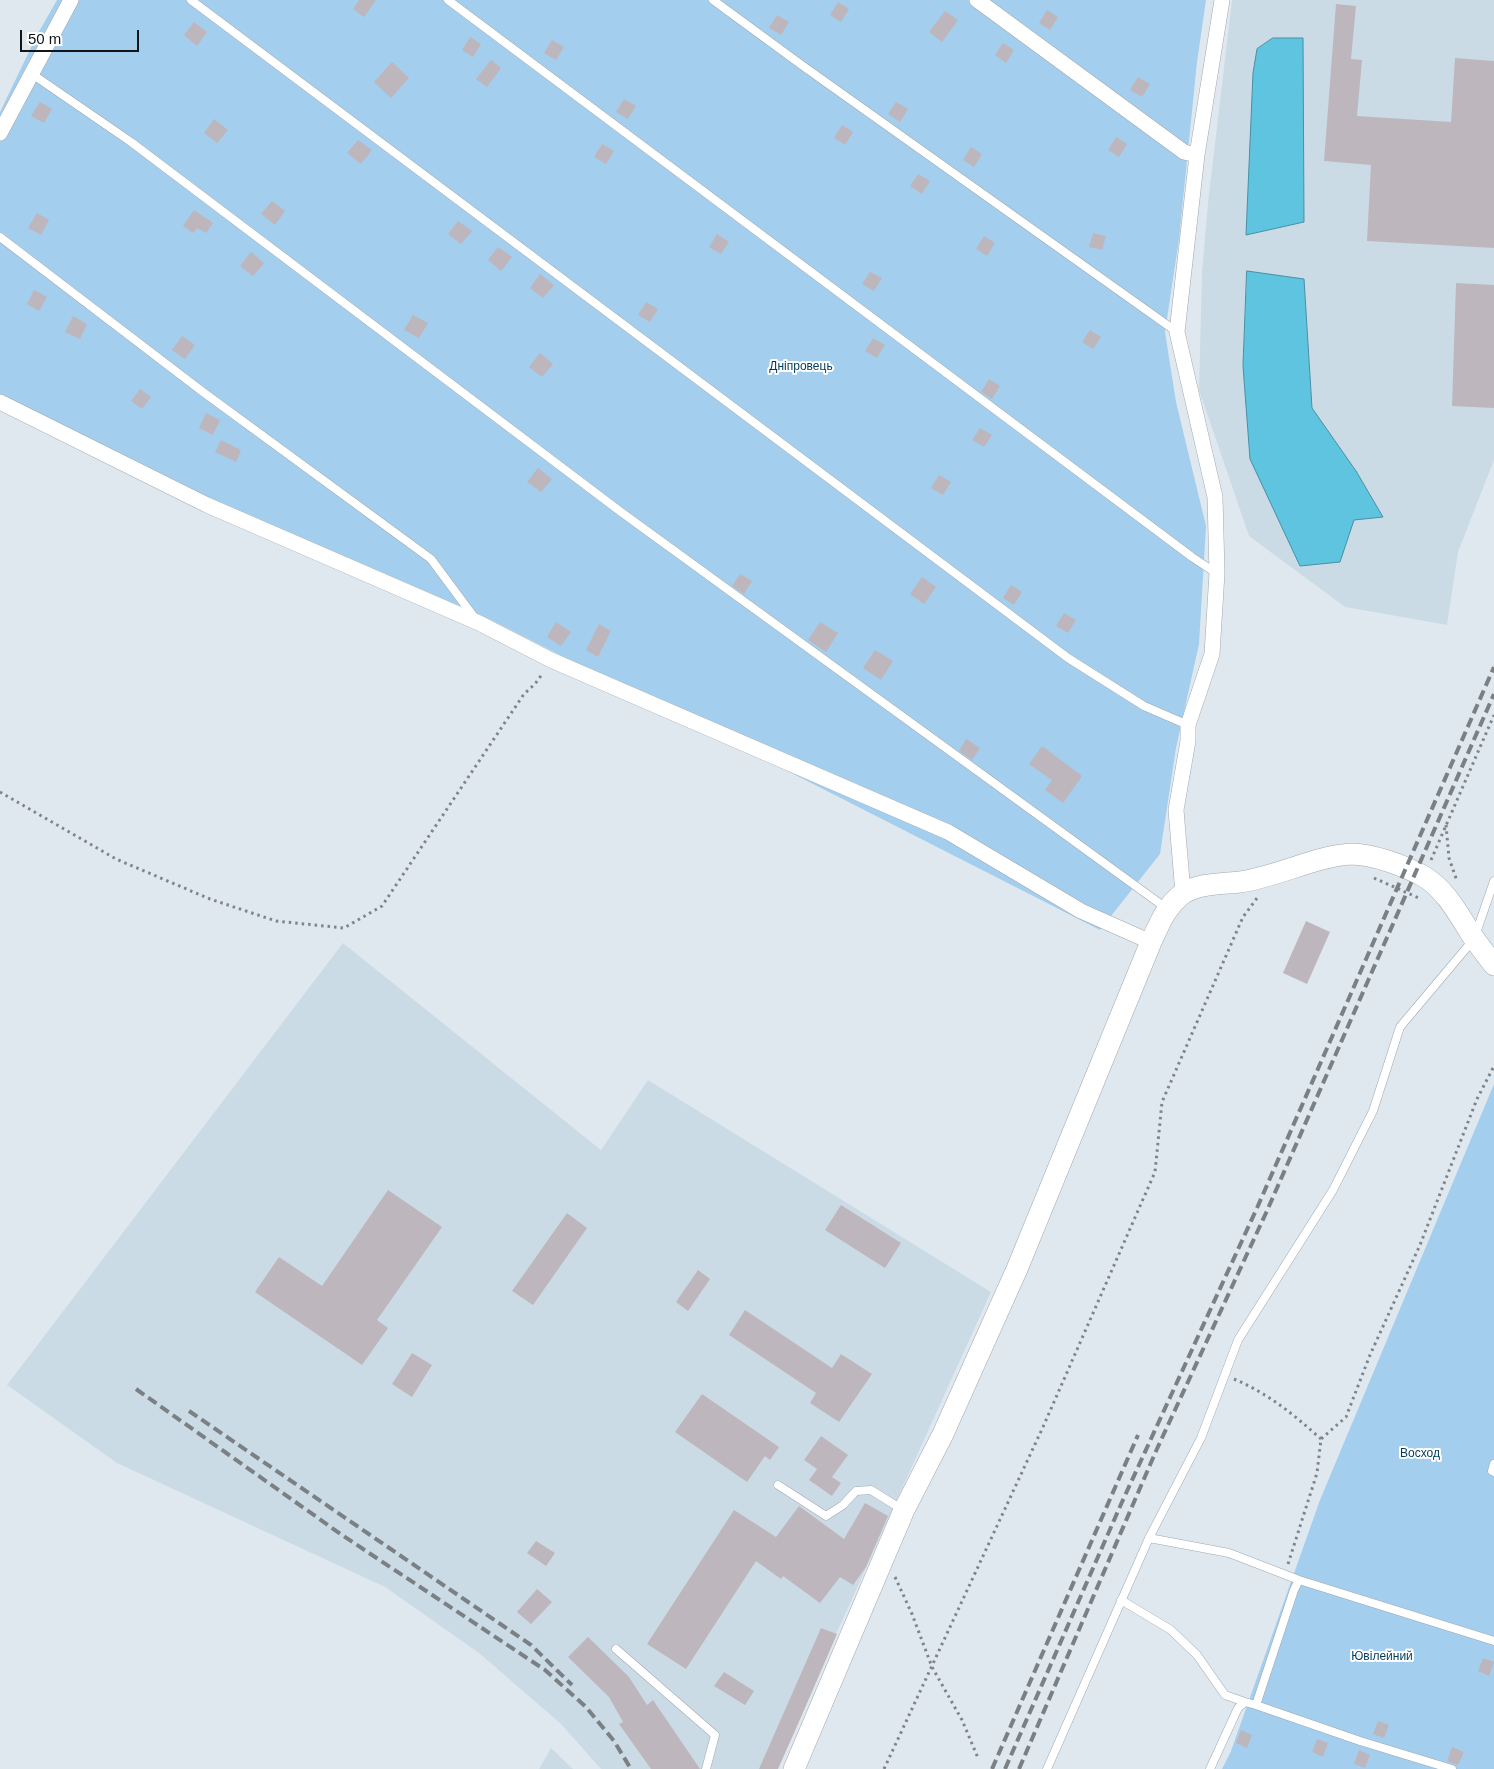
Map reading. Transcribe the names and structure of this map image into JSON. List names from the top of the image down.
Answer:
{
  "parks": ["Дніпровець", "Восход", "Ювілейний"],
  "scale_bar": "50 m"
}
